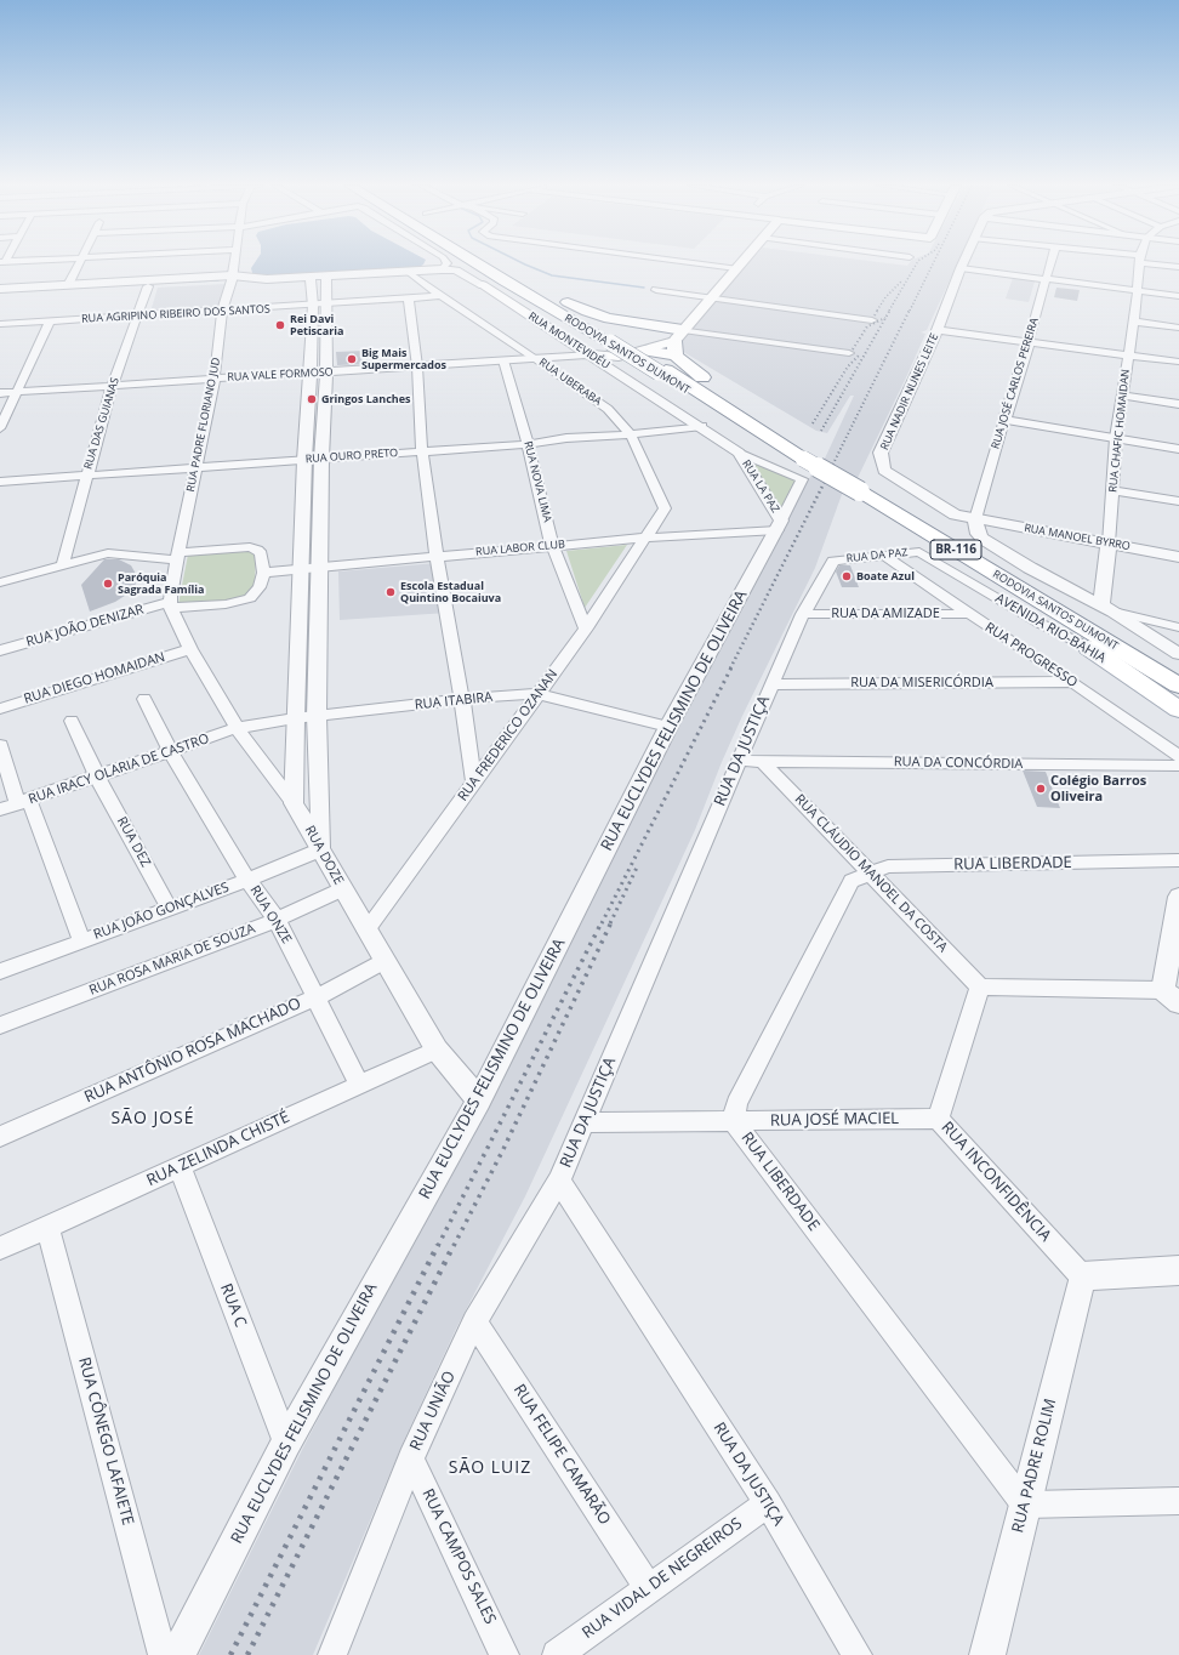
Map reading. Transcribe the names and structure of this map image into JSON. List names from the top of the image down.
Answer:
{
  "streets": {
    "main road": [
      "RUA MONTEVIDÉU",
      "RODOVIA SANTOS DUMONT",
      "RUA VALE FORMOSO",
      "BR-116",
      "AVENIDA RIO-BAHIA"
    ],
    "street": [
      "RUA AGRIPINO RIBEIRO DOS SANTOS",
      "RUA UBERABA",
      "RUA JOSÉ CARLOS PEREIRA",
      "RUA NADIR NUNES LEITE",
      "RUA DAS GUIANAS",
      "RUA PADRE FLORIANO JUD",
      "RUA CHAFIC HOMAIDAN",
      "RUA OURO PRETO",
      "RUA NOVA LIMA",
      "RUA LA PAZ",
      "RUA MANOEL BYRRO",
      "RUA LABOR CLUB",
      "RUA DA PAZ",
      "RUA DA AMIZADE",
      "RUA JOÃO DENIZAR",
      "RUA PROGRESSO",
      "RUA DIEGO HOMAIDAN",
      "RUA DA MISERICÓRDIA",
      "RUA ITABIRA",
      "RUA EUCLYDES FELISMINO DE OLIVEIRA",
      "RUA FREDERICO OZANAN",
      "RUA DA JUSTIÇA",
      "RUA DA CONCÓRDIA",
      "RUA IRACY OLARIA DE CASTRO",
      "RUA DEZ",
      "RUA DOZE",
      "RUA LIBERDADE",
      "RUA CLÁUDIO MANOEL DA COSTA",
      "RUA JOÃO GONÇALVES",
      "RUA ONZE",
      "RUA ROSA MARIA DE SOUZA",
      "RUA ANTÔNIO ROSA MACHADO",
      "RUA JOSÉ MACIEL",
      "RUA ZELINDA CHISTÉ",
      "RUA INCONFIDÊNCIA",
      "RUA C",
      "RUA UNIÃO",
      "RUA CÔNEGO LAFAIETE",
      "RUA FELIPE CAMARÃO",
      "RUA PADRE ROLIM",
      "RUA CAMPOS SALES",
      "RUA VIDAL DE NEGREIROS"
    ]
  },
  "crossings": [
    ["RUA AGRIPINO RIBEIRO DOS SANTOS", "RUA UBERABA"],
    ["RUA AGRIPINO RIBEIRO DOS SANTOS", "RUA DAS GUIANAS"],
    ["RUA AGRIPINO RIBEIRO DOS SANTOS", "RUA PADRE FLORIANO JUD"],
    ["RUA MONTEVIDÉU", "RUA VALE FORMOSO"],
    ["RUA MONTEVIDÉU", "RUA UBERABA"],
    ["RUA MONTEVIDÉU", "RUA PADRE FLORIANO JUD"],
    ["RUA MONTEVIDÉU", "RUA OURO PRETO"],
    ["RUA MONTEVIDÉU", "RUA LA PAZ"],
    ["RUA MONTEVIDÉU", "RUA EUCLYDES FELISMINO DE OLIVEIRA"],
    ["RODOVIA SANTOS DUMONT", "AVENIDA RIO-BAHIA"],
    ["RUA VALE FORMOSO", "RUA UBERABA"],
    ["RUA VALE FORMOSO", "RUA DAS GUIANAS"],
    ["RUA VALE FORMOSO", "RUA PADRE FLORIANO JUD"],
    ["RUA VALE FORMOSO", "RUA NOVA LIMA"],
    ["RUA UBERABA", "RUA OURO PRETO"],
    ["RUA UBERABA", "RUA LABOR CLUB"],
    ["RUA UBERABA", "RUA FREDERICO OZANAN"],
    ["RUA JOSÉ CARLOS PEREIRA", "RUA NADIR NUNES LEITE"],
    ["RUA JOSÉ CARLOS PEREIRA", "RUA MANOEL BYRRO"],
    ["RUA NADIR NUNES LEITE", "RUA MANOEL BYRRO"],
    ["RUA DAS GUIANAS", "RUA OURO PRETO"],
    ["RUA PADRE FLORIANO JUD", "RUA OURO PRETO"],
    ["RUA PADRE FLORIANO JUD", "RUA JOÃO DENIZAR"],
    ["RUA PADRE FLORIANO JUD", "RUA DOZE"],
    ["RUA CHAFIC HOMAIDAN", "RUA MANOEL BYRRO"],
    ["RUA OURO PRETO", "RUA NOVA LIMA"],
    ["RUA NOVA LIMA", "RUA LABOR CLUB"],
    ["RUA NOVA LIMA", "RUA FREDERICO OZANAN"],
    ["RUA LA PAZ", "RUA LABOR CLUB"],
    ["RUA LA PAZ", "RUA EUCLYDES FELISMINO DE OLIVEIRA"],
    ["RUA LABOR CLUB", "RUA JOÃO DENIZAR"],
    ["RUA LABOR CLUB", "RUA EUCLYDES FELISMINO DE OLIVEIRA"],
    ["RUA LABOR CLUB", "RUA FREDERICO OZANAN"],
    ["RUA DA PAZ", "AVENIDA RIO-BAHIA"],
    ["RUA DA PAZ", "RUA PROGRESSO"],
    ["RUA DA PAZ", "RUA DA JUSTIÇA"],
    ["RUA DA AMIZADE", "RUA PROGRESSO"],
    ["RUA DA AMIZADE", "RUA DA JUSTIÇA"],
    ["RUA JOÃO DENIZAR", "RUA DOZE"],
    ["RUA PROGRESSO", "RUA DA MISERICÓRDIA"],
    ["RUA DIEGO HOMAIDAN", "RUA DOZE"],
    ["RUA DA MISERICÓRDIA", "RUA DA JUSTIÇA"],
    ["RUA ITABIRA", "RUA EUCLYDES FELISMINO DE OLIVEIRA"],
    ["RUA ITABIRA", "RUA FREDERICO OZANAN"],
    ["RUA ITABIRA", "RUA IRACY OLARIA DE CASTRO"],
    ["RUA ITABIRA", "RUA DOZE"],
    ["RUA EUCLYDES FELISMINO DE OLIVEIRA", "RUA DOZE"],
    ["RUA EUCLYDES FELISMINO DE OLIVEIRA", "RUA C"],
    ["RUA FREDERICO OZANAN", "RUA DOZE"],
    ["RUA DA JUSTIÇA", "RUA DA CONCÓRDIA"],
    ["RUA DA JUSTIÇA", "RUA JOSÉ MACIEL"],
    ["RUA DA JUSTIÇA", "RUA UNIÃO"],
    ["RUA DA JUSTIÇA", "RUA VIDAL DE NEGREIROS"],
    ["RUA DA CONCÓRDIA", "RUA CLÁUDIO MANOEL DA COSTA"],
    ["RUA IRACY OLARIA DE CASTRO", "RUA DEZ"],
    ["RUA IRACY OLARIA DE CASTRO", "RUA DOZE"],
    ["RUA IRACY OLARIA DE CASTRO", "RUA ONZE"],
    ["RUA DEZ", "RUA JOÃO GONÇALVES"],
    ["RUA DOZE", "RUA JOÃO GONÇALVES"],
    ["RUA DOZE", "RUA ROSA MARIA DE SOUZA"],
    ["RUA DOZE", "RUA ANTÔNIO ROSA MACHADO"],
    ["RUA DOZE", "RUA ZELINDA CHISTÉ"],
    ["RUA LIBERDADE", "RUA CLÁUDIO MANOEL DA COSTA"],
    ["RUA LIBERDADE", "RUA JOSÉ MACIEL"],
    ["RUA LIBERDADE", "RUA PADRE ROLIM"],
    ["RUA CLÁUDIO MANOEL DA COSTA", "RUA INCONFIDÊNCIA"],
    ["RUA JOÃO GONÇALVES", "RUA ONZE"],
    ["RUA ONZE", "RUA ROSA MARIA DE SOUZA"],
    ["RUA ONZE", "RUA ANTÔNIO ROSA MACHADO"],
    ["RUA ONZE", "RUA ZELINDA CHISTÉ"],
    ["RUA JOSÉ MACIEL", "RUA INCONFIDÊNCIA"],
    ["RUA ZELINDA CHISTÉ", "RUA C"],
    ["RUA ZELINDA CHISTÉ", "RUA CÔNEGO LAFAIETE"],
    ["RUA INCONFIDÊNCIA", "RUA PADRE ROLIM"],
    ["RUA UNIÃO", "RUA FELIPE CAMARÃO"],
    ["RUA UNIÃO", "RUA CAMPOS SALES"],
    ["RUA FELIPE CAMARÃO", "RUA VIDAL DE NEGREIROS"]
  ],
  "districts": ["SÃO JOSÉ", "SÃO LUIZ"],
  "places": [
    "Rei Davi Petiscaria",
    "Big Mais Supermercados",
    "Gringos Lanches",
    "Boate Azul",
    "Paróquia Sagrada Família",
    "Escola Estadual Quintino Bocaiuva",
    "Colégio Barros Oliveira"
  ]
}
